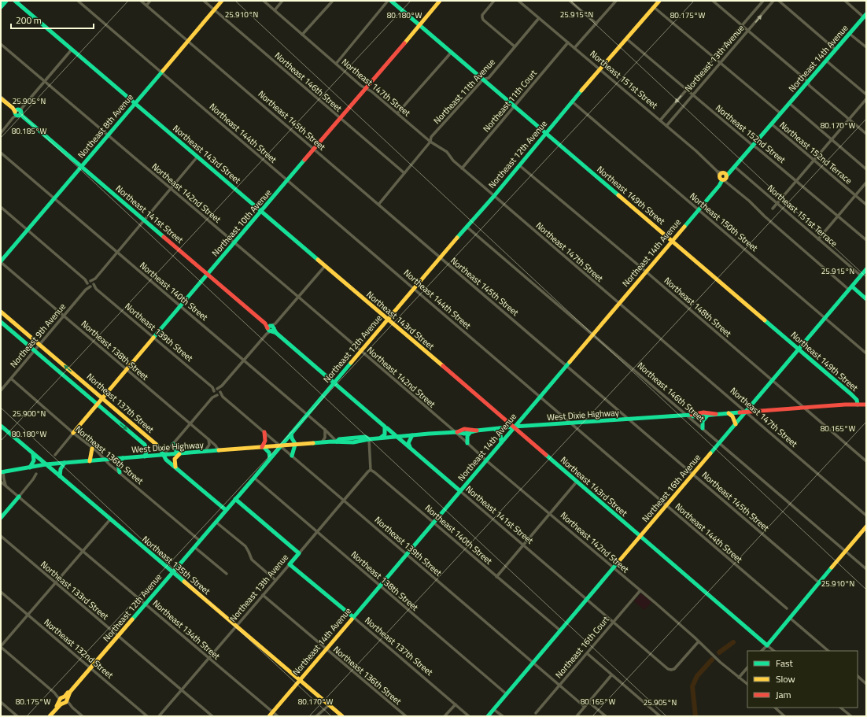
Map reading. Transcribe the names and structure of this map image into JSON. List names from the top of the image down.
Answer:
{
  "streets": {
    "street": [
      "Northeast 13th Avenue",
      "Northeast 14th Avenue",
      "Northeast 151st Street",
      "Northeast 146th Street",
      "Northeast 147th Street",
      "Northeast 11th Avenue",
      "Northeast 11th Court",
      "Northeast 145th Street",
      "Northeast 8th Avenue",
      "Northeast 144th Street",
      "Northeast 152nd Street",
      "Northeast 152nd Terrace",
      "Northeast 143rd Street",
      "Northeast 12th Avenue",
      "Northeast 142nd Street",
      "Northeast 149th Street",
      "Northeast 141st Street",
      "Northeast 151st Terrace",
      "Northeast 150th Street",
      "Northeast 10th Avenue",
      "Northeast 140th Street",
      "Northeast 148th Street",
      "Northeast 139th Street",
      "Northeast 9th Avenue",
      "Northeast 138th Street",
      "Northeast 137th Street",
      "West Dixie Highway",
      "Northeast 136th Street",
      "Northeast 16th Avenue",
      "Northeast 135th Street",
      "Northeast 133rd Street",
      "Northeast 134th Street",
      "Northeast 16th Court",
      "Northeast 132nd Street"
    ]
  },
  "crossings": [
    ["Northeast 13th Avenue", "Northeast 151st Street"],
    ["Northeast 13th Avenue", "Northeast 152nd Street"],
    ["Northeast 13th Avenue", "Northeast 140th Street"],
    ["Northeast 13th Avenue", "Northeast 139th Street"],
    ["Northeast 13th Avenue", "Northeast 138th Street"],
    ["Northeast 13th Avenue", "Northeast 137th Street"],
    ["Northeast 13th Avenue", "Northeast 136th Street"],
    ["Northeast 13th Avenue", "Northeast 135th Street"],
    ["Northeast 13th Avenue", "Northeast 133rd Street"],
    ["Northeast 13th Avenue", "Northeast 134th Street"],
    ["Northeast 14th Avenue", "Northeast 151st Street"],
    ["Northeast 14th Avenue", "Northeast 146th Street"],
    ["Northeast 14th Avenue", "Northeast 147th Street"],
    ["Northeast 14th Avenue", "Northeast 145th Street"],
    ["Northeast 14th Avenue", "Northeast 144th Street"],
    ["Northeast 14th Avenue", "Northeast 152nd Street"],
    ["Northeast 14th Avenue", "Northeast 152nd Terrace"],
    ["Northeast 14th Avenue", "Northeast 143rd Street"],
    ["Northeast 14th Avenue", "Northeast 142nd Street"],
    ["Northeast 14th Avenue", "Northeast 149th Street"],
    ["Northeast 14th Avenue", "Northeast 141st Street"],
    ["Northeast 14th Avenue", "Northeast 151st Terrace"],
    ["Northeast 14th Avenue", "Northeast 150th Street"],
    ["Northeast 14th Avenue", "Northeast 140th Street"],
    ["Northeast 14th Avenue", "Northeast 148th Street"],
    ["Northeast 14th Avenue", "Northeast 139th Street"],
    ["Northeast 14th Avenue", "Northeast 138th Street"],
    ["Northeast 14th Avenue", "Northeast 137th Street"],
    ["Northeast 14th Avenue", "West Dixie Highway"],
    ["Northeast 14th Avenue", "Northeast 136th Street"],
    ["Northeast 14th Avenue", "Northeast 135th Street"],
    ["Northeast 14th Avenue", "Northeast 134th Street"],
    ["Northeast 151st Street", "Northeast 11th Avenue"],
    ["Northeast 151st Street", "Northeast 11th Court"],
    ["Northeast 151st Street", "Northeast 12th Avenue"],
    ["Northeast 151st Street", "Northeast 16th Avenue"],
    ["Northeast 146th Street", "Northeast 11th Avenue"],
    ["Northeast 146th Street", "Northeast 8th Avenue"],
    ["Northeast 146th Street", "Northeast 12th Avenue"],
    ["Northeast 146th Street", "Northeast 10th Avenue"],
    ["Northeast 146th Street", "West Dixie Highway"],
    ["Northeast 146th Street", "Northeast 16th Avenue"],
    ["Northeast 147th Street", "Northeast 11th Avenue"],
    ["Northeast 147th Street", "Northeast 11th Court"],
    ["Northeast 147th Street", "Northeast 12th Avenue"],
    ["Northeast 147th Street", "Northeast 10th Avenue"],
    ["Northeast 147th Street", "West Dixie Highway"],
    ["Northeast 147th Street", "Northeast 16th Avenue"],
    ["Northeast 11th Avenue", "Northeast 145th Street"],
    ["Northeast 11th Avenue", "Northeast 149th Street"],
    ["Northeast 11th Court", "Northeast 149th Street"],
    ["Northeast 145th Street", "Northeast 8th Avenue"],
    ["Northeast 145th Street", "Northeast 12th Avenue"],
    ["Northeast 145th Street", "Northeast 10th Avenue"],
    ["Northeast 145th Street", "West Dixie Highway"],
    ["Northeast 145th Street", "Northeast 16th Avenue"],
    ["Northeast 8th Avenue", "Northeast 144th Street"],
    ["Northeast 8th Avenue", "Northeast 143rd Street"],
    ["Northeast 8th Avenue", "Northeast 142nd Street"],
    ["Northeast 8th Avenue", "Northeast 141st Street"],
    ["Northeast 8th Avenue", "Northeast 140th Street"],
    ["Northeast 8th Avenue", "Northeast 138th Street"],
    ["Northeast 144th Street", "Northeast 12th Avenue"],
    ["Northeast 144th Street", "Northeast 10th Avenue"],
    ["Northeast 144th Street", "West Dixie Highway"],
    ["Northeast 144th Street", "Northeast 16th Avenue"],
    ["Northeast 152nd Street", "Northeast 12th Avenue"],
    ["Northeast 143rd Street", "Northeast 12th Avenue"],
    ["Northeast 143rd Street", "Northeast 10th Avenue"],
    ["Northeast 143rd Street", "West Dixie Highway"],
    ["Northeast 143rd Street", "Northeast 16th Avenue"],
    ["Northeast 12th Avenue", "Northeast 142nd Street"],
    ["Northeast 12th Avenue", "Northeast 149th Street"],
    ["Northeast 12th Avenue", "Northeast 141st Street"],
    ["Northeast 12th Avenue", "Northeast 150th Street"],
    ["Northeast 12th Avenue", "Northeast 140th Street"],
    ["Northeast 12th Avenue", "Northeast 148th Street"],
    ["Northeast 12th Avenue", "Northeast 139th Street"],
    ["Northeast 12th Avenue", "Northeast 138th Street"],
    ["Northeast 12th Avenue", "Northeast 137th Street"],
    ["Northeast 12th Avenue", "West Dixie Highway"],
    ["Northeast 12th Avenue", "Northeast 136th Street"],
    ["Northeast 12th Avenue", "Northeast 135th Street"],
    ["Northeast 12th Avenue", "Northeast 133rd Street"],
    ["Northeast 12th Avenue", "Northeast 134th Street"],
    ["Northeast 12th Avenue", "Northeast 132nd Street"],
    ["Northeast 142nd Street", "Northeast 141st Street"],
    ["Northeast 142nd Street", "Northeast 10th Avenue"],
    ["Northeast 142nd Street", "West Dixie Highway"],
    ["Northeast 142nd Street", "Northeast 16th Avenue"],
    ["Northeast 142nd Street", "Northeast 16th Court"],
    ["Northeast 149th Street", "Northeast 10th Avenue"],
    ["Northeast 149th Street", "West Dixie Highway"],
    ["Northeast 149th Street", "Northeast 16th Avenue"],
    ["Northeast 141st Street", "Northeast 10th Avenue"],
    ["Northeast 141st Street", "West Dixie Highway"],
    ["Northeast 141st Street", "Northeast 16th Avenue"],
    ["Northeast 141st Street", "Northeast 16th Court"],
    ["Northeast 151st Terrace", "Northeast 16th Avenue"],
    ["Northeast 150th Street", "Northeast 16th Avenue"],
    ["Northeast 10th Avenue", "Northeast 140th Street"],
    ["Northeast 10th Avenue", "Northeast 139th Street"],
    ["Northeast 10th Avenue", "Northeast 138th Street"],
    ["Northeast 10th Avenue", "Northeast 137th Street"],
    ["Northeast 10th Avenue", "Northeast 136th Street"],
    ["Northeast 140th Street", "West Dixie Highway"],
    ["Northeast 140th Street", "Northeast 16th Avenue"],
    ["Northeast 148th Street", "West Dixie Highway"],
    ["Northeast 148th Street", "Northeast 16th Avenue"],
    ["Northeast 139th Street", "Northeast 9th Avenue"],
    ["Northeast 139th Street", "West Dixie Highway"],
    ["Northeast 139th Street", "Northeast 16th Avenue"],
    ["Northeast 139th Street", "Northeast 16th Court"],
    ["Northeast 9th Avenue", "Northeast 138th Street"],
    ["Northeast 9th Avenue", "Northeast 137th Street"],
    ["Northeast 9th Avenue", "Northeast 136th Street"],
    ["Northeast 138th Street", "West Dixie Highway"],
    ["Northeast 138th Street", "Northeast 16th Avenue"],
    ["Northeast 137th Street", "West Dixie Highway"],
    ["West Dixie Highway", "Northeast 136th Street"],
    ["West Dixie Highway", "Northeast 16th Avenue"],
    ["West Dixie Highway", "Northeast 135th Street"]
  ],
  "legend": ["Fast", "Slow", "Jam"],
  "scale_bar": "200 m",
  "coordinates": [
    "25.915°N",
    "25.910°N",
    "80.180°W",
    "80.175°W",
    "25.905°N",
    "80.170°W",
    "80.185°W",
    "25.900°N",
    "80.165°W"
  ]
}
